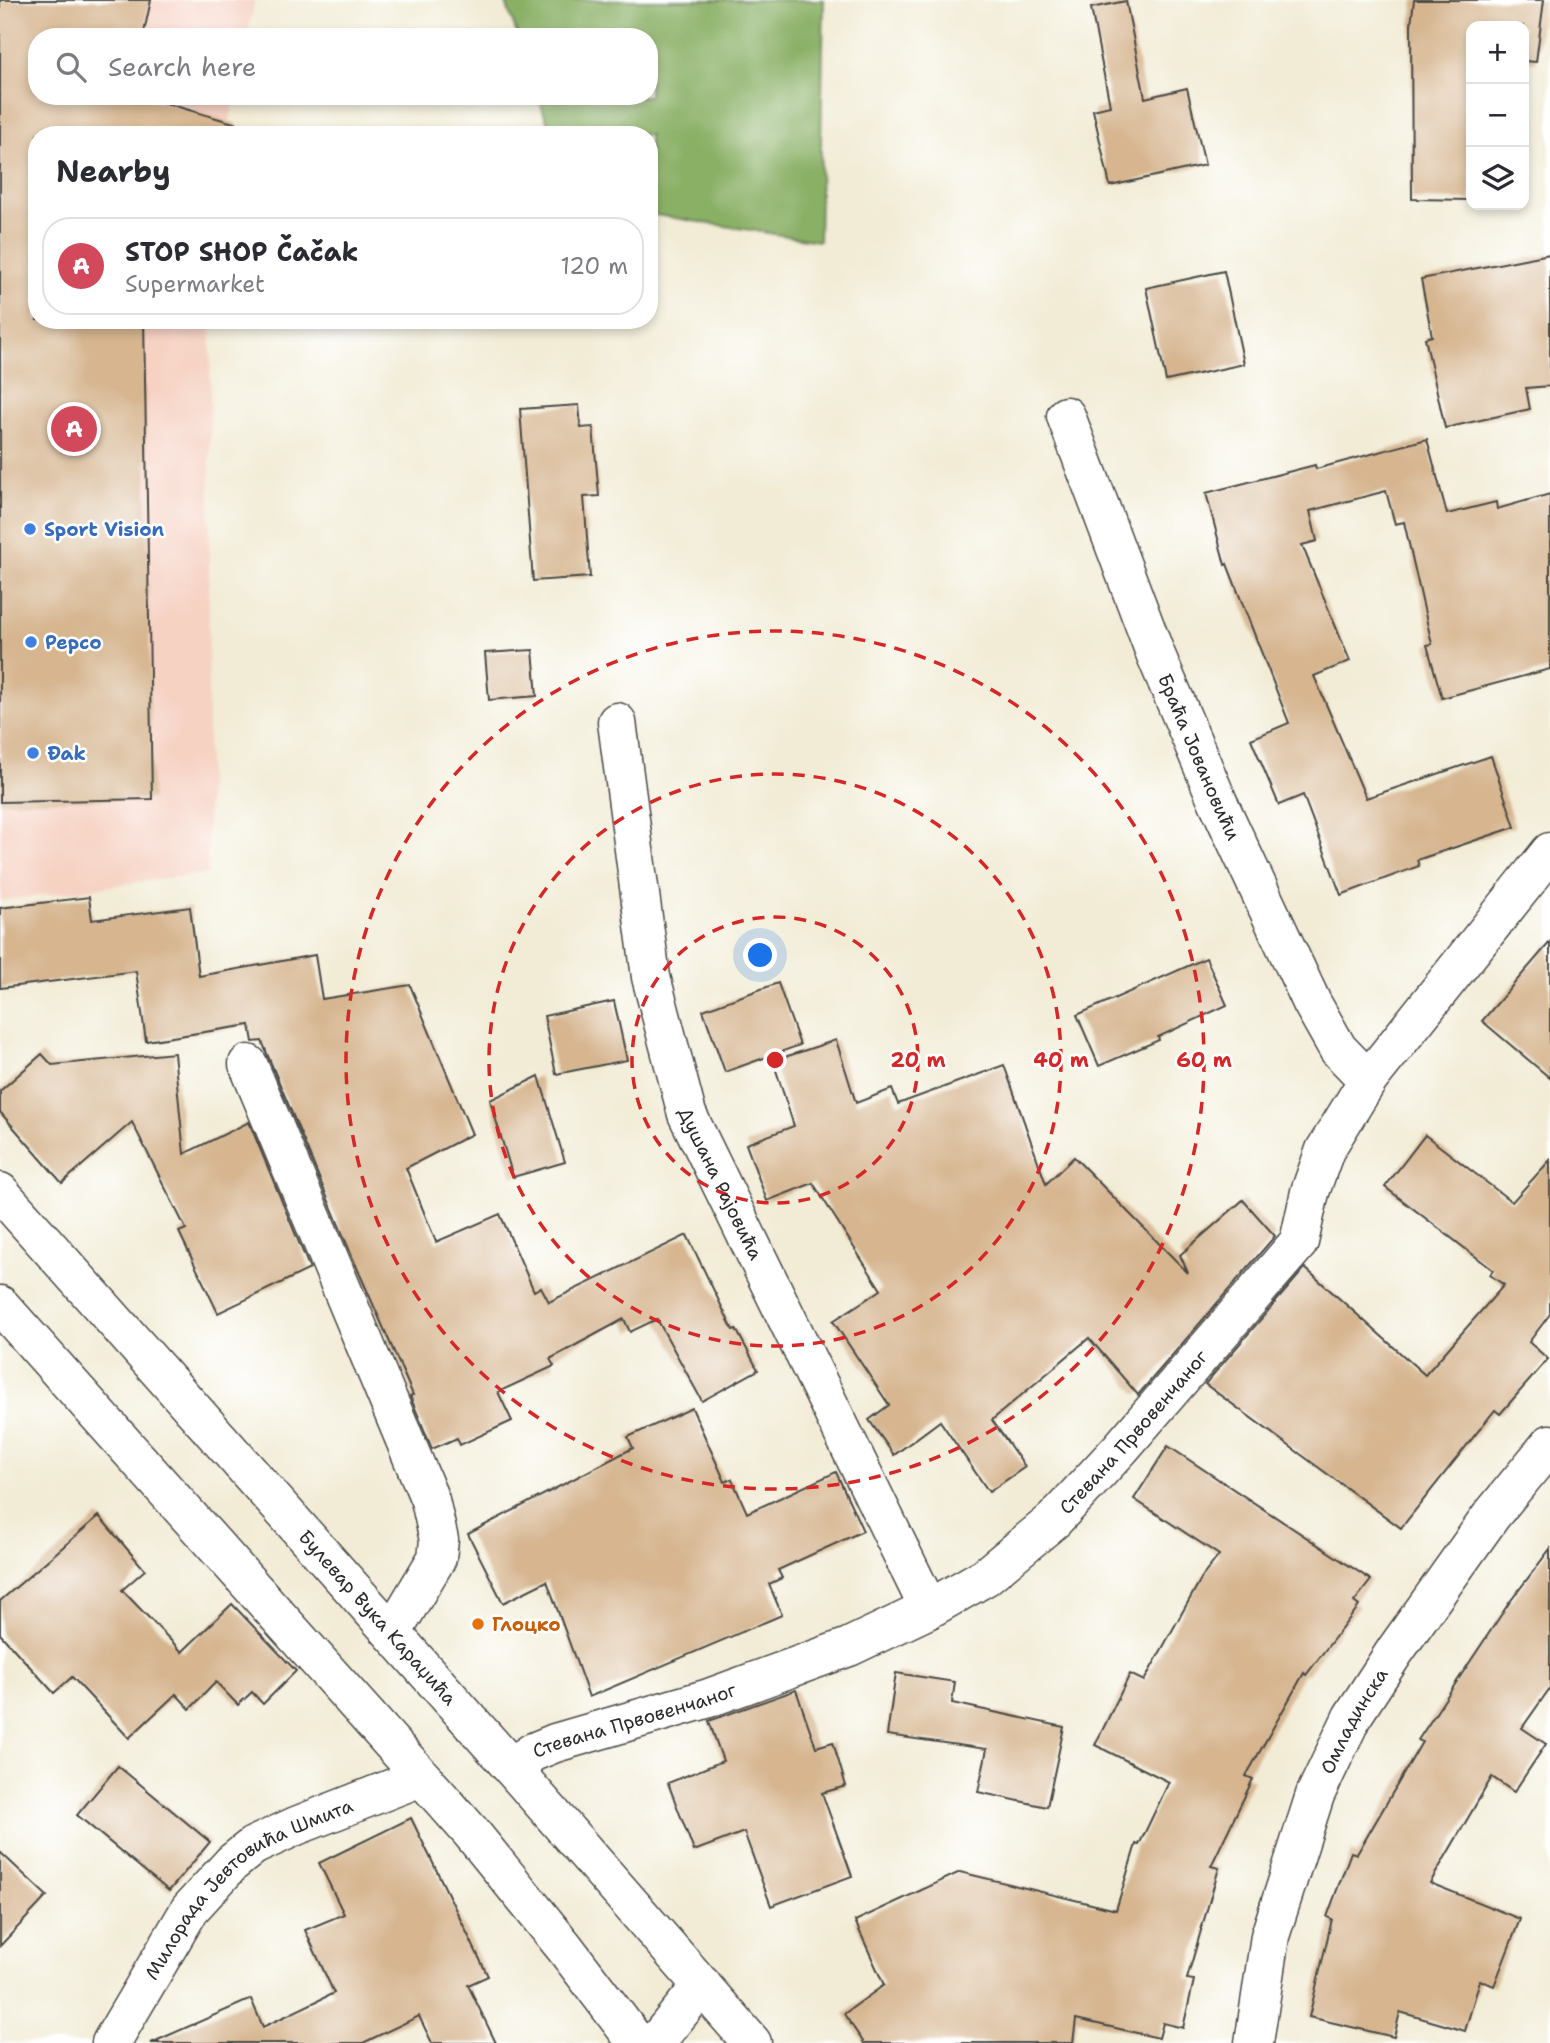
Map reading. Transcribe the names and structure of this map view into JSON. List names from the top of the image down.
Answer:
{
  "streets": {
    "street": [
      "Браћа Јовановићи",
      "Душана Рајовића",
      "Стевана Првовенчаног",
      "Булевар Вука Караџића",
      "Омладинска",
      "Милорада Јевтовића Шмита"
    ]
  },
  "crossings": [
    ["Браћа Јовановићи", "Стевана Првовенчаног"],
    ["Душана Рајовића", "Стевана Првовенчаног"],
    ["Стевана Првовенчаног", "Булевар Вука Караџића"]
  ],
  "places": [
    "Sport Vision",
    "Pepco",
    "Đak",
    "Глоцко"
  ],
  "page": {
    "map_buttons": ["+", "−"],
    "search": "Search here",
    "heading": "Nearby",
    "list": [
      {
        "mark": "A",
        "name": "STOP SHOP Čačak",
        "note": "Supermarket",
        "value": "120 m"
      }
    ],
    "pins": "A"
  },
  "rings": ["20 m", "40 m", "60 m"]
}
